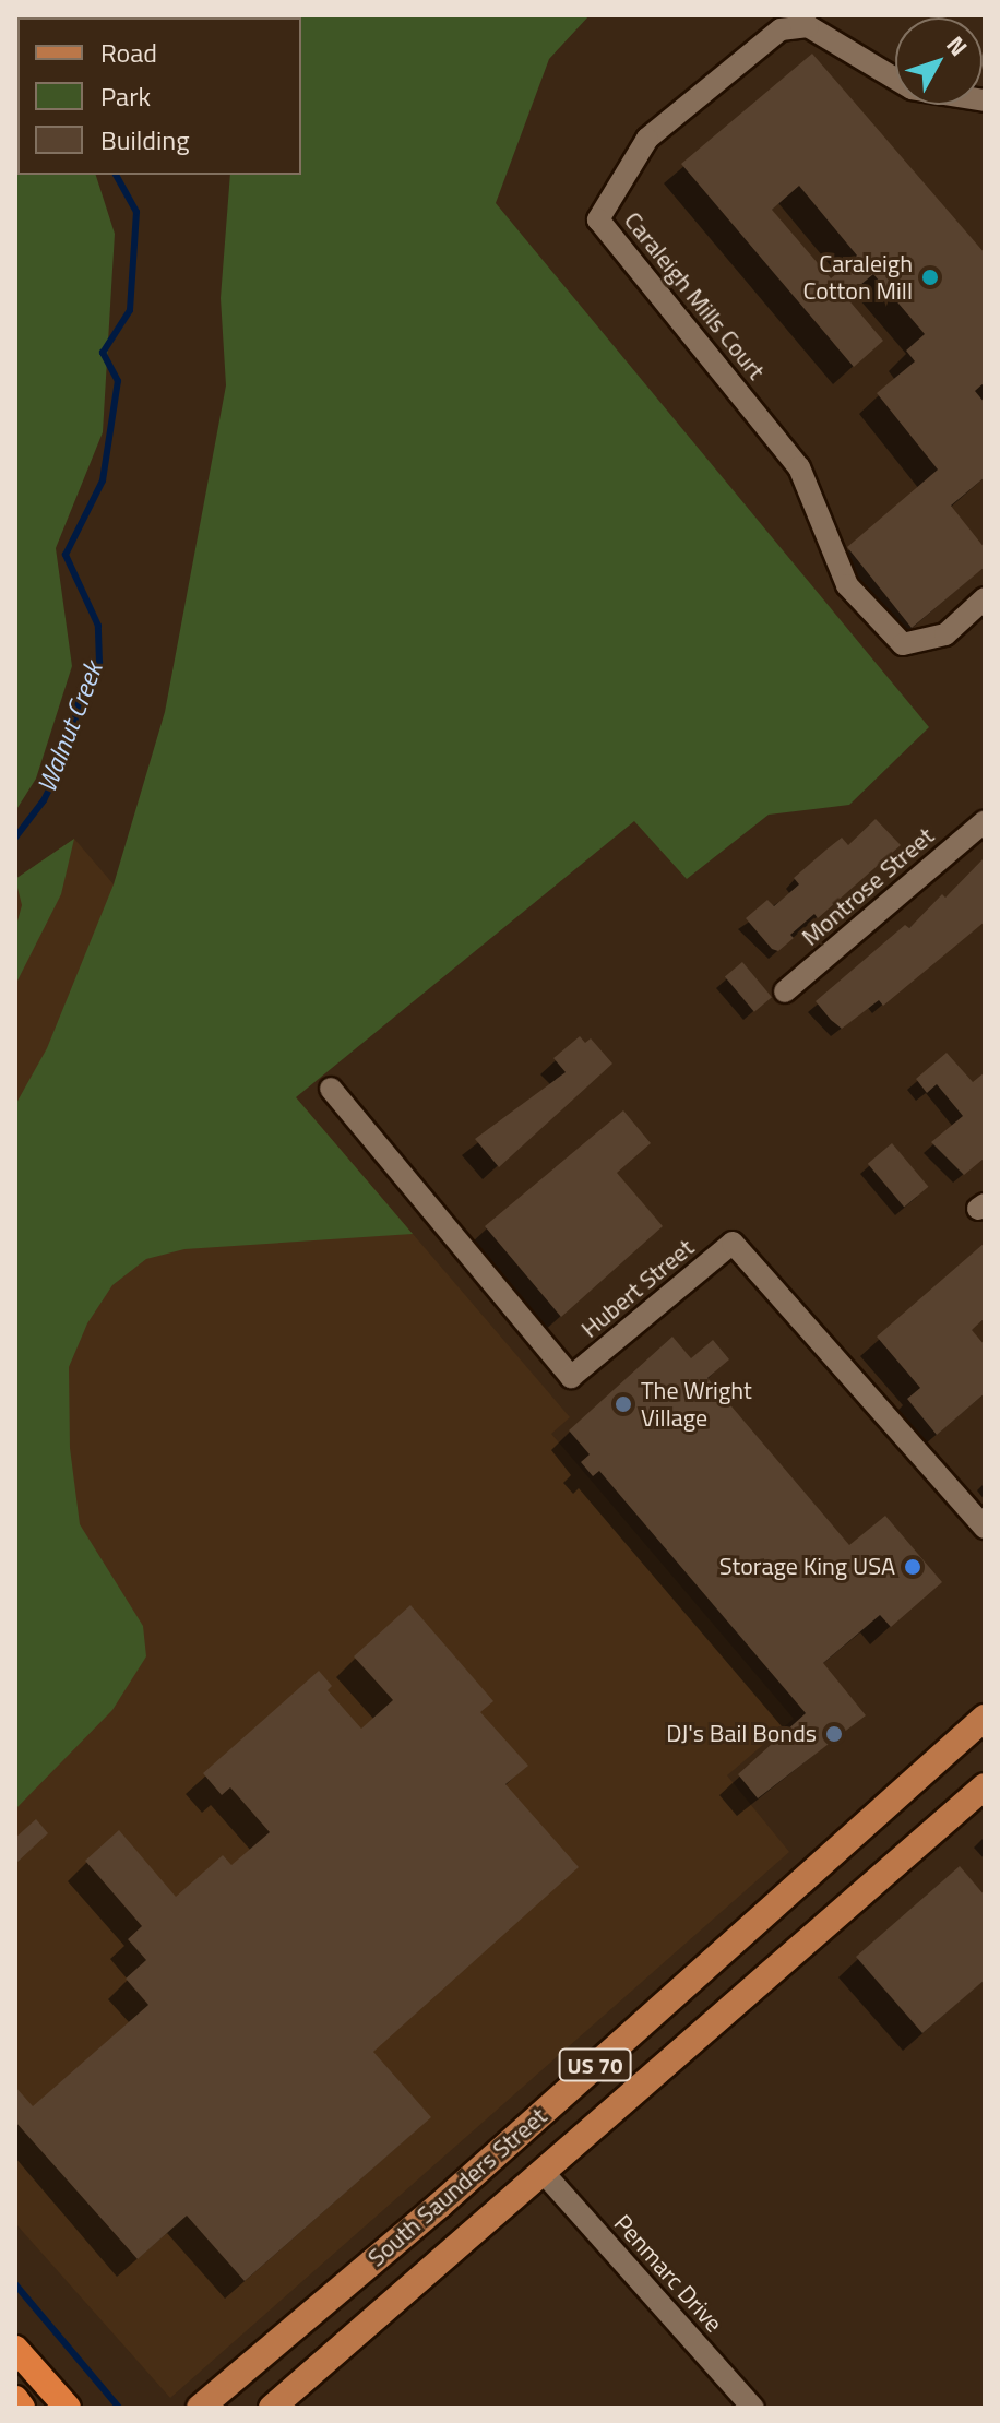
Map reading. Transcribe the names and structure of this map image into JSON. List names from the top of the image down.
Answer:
{
  "streets": {
    "main road": ["US 70", "South Saunders Street"],
    "street": [
      "Caraleigh Mills Court",
      "Montrose Street",
      "Hubert Street",
      "Penmarc Drive"
    ]
  },
  "crossings": [
    ["South Saunders Street", "Penmarc Drive"]
  ],
  "water": ["Walnut Creek"],
  "places": [
    "Caraleigh Cotton Mill",
    "The Wright Village",
    "Storage King USA",
    "DJ's Bail Bonds"
  ],
  "legend": ["Road", "Park", "Building"],
  "north": "top right"
}
